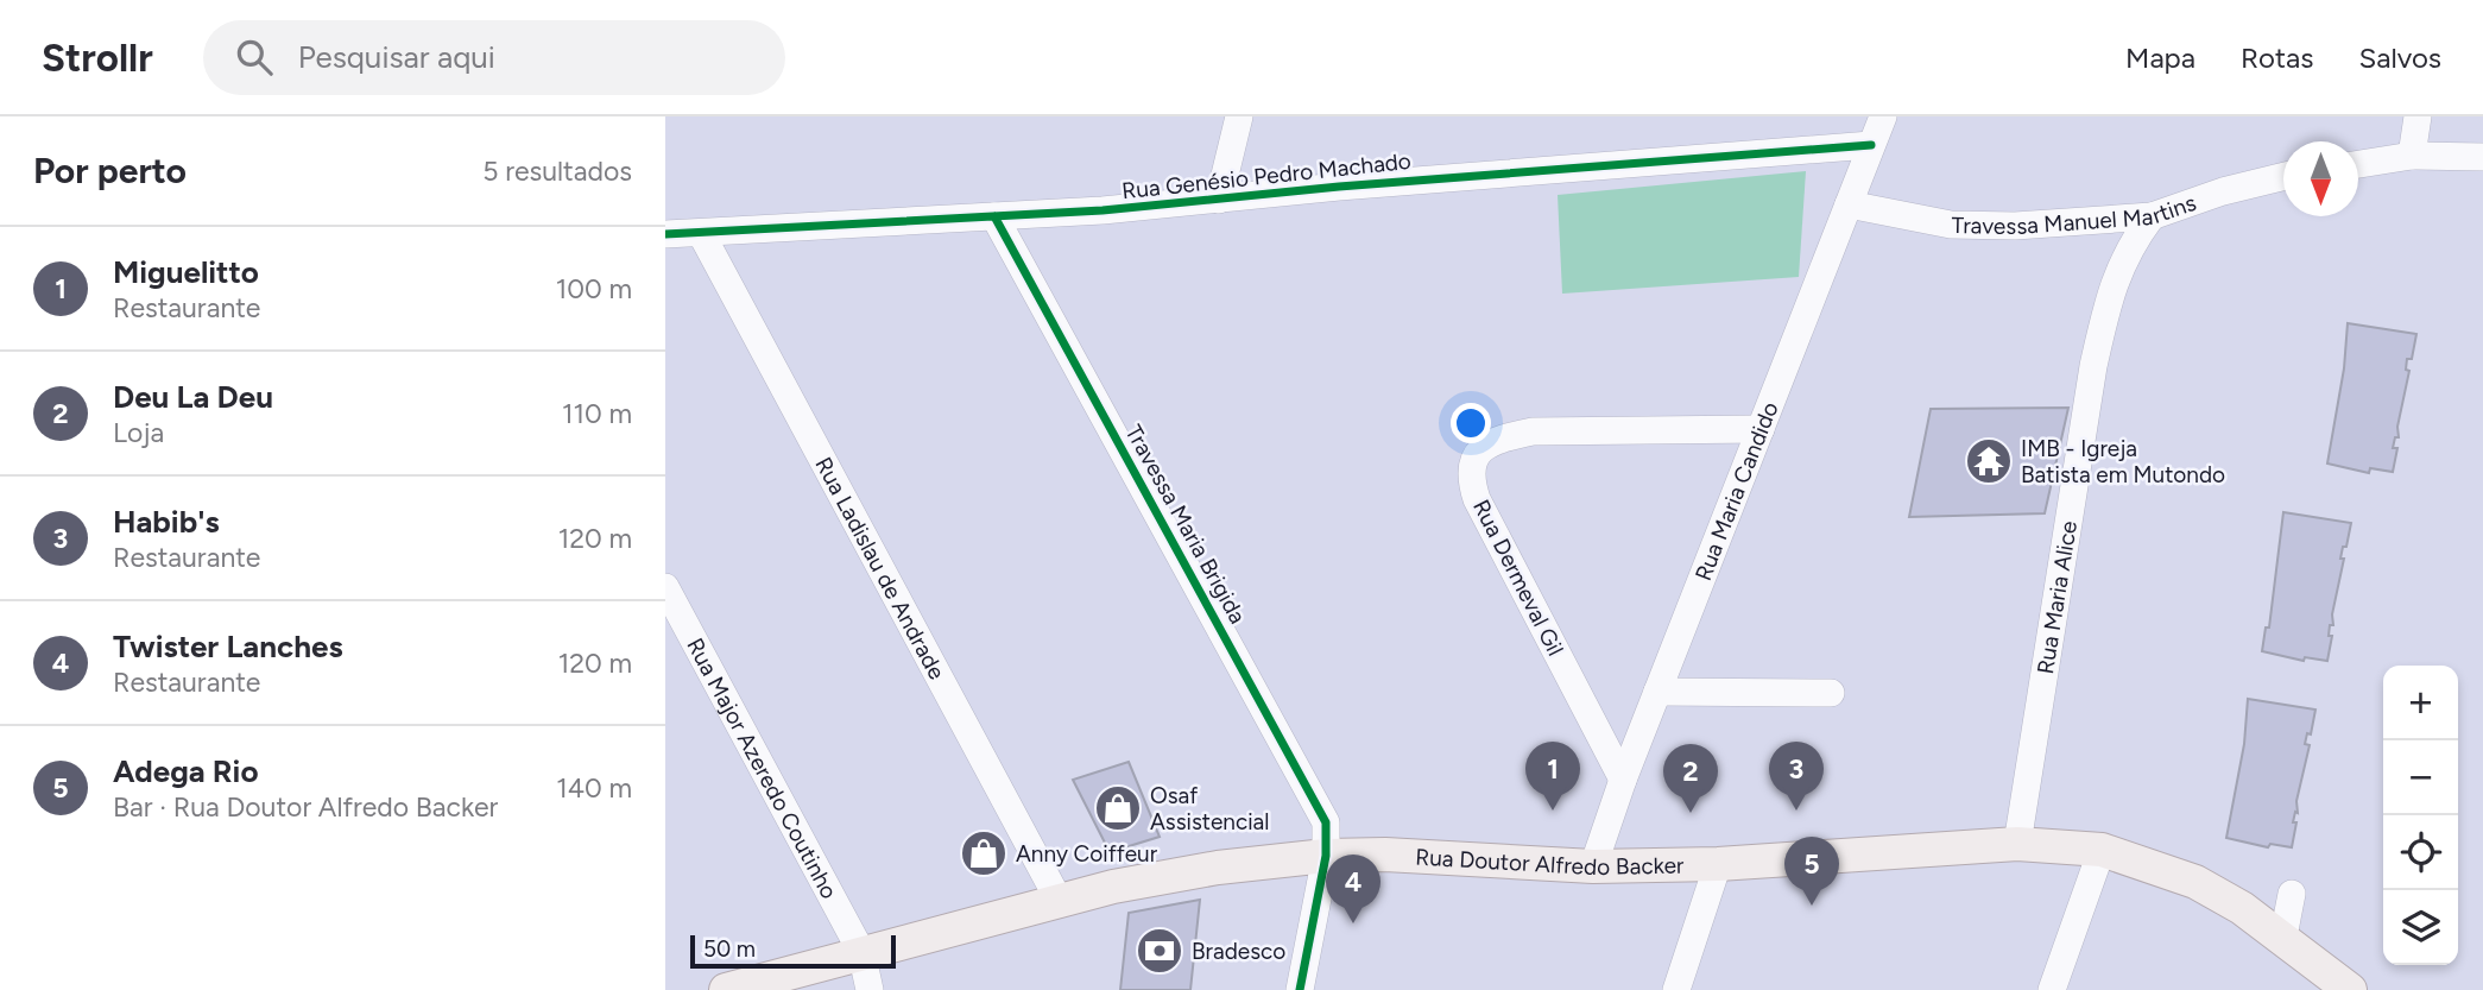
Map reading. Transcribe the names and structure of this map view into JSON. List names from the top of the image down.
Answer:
{
  "streets": {
    "main road": ["Rua Doutor Alfredo Backer"],
    "street": [
      "Rua Genésio Pedro Machado",
      "Travessa Manuel Martins",
      "Rua Maria Candido",
      "Travessa Maria Brigida",
      "Rua Ladislau de Andrade",
      "Rua Dermeval Gil",
      "Rua Maria Alice",
      "Rua Major Azeredo Coutinho"
    ]
  },
  "crossings": [
    ["Rua Genésio Pedro Machado", "Rua Maria Candido"],
    ["Rua Genésio Pedro Machado", "Travessa Maria Brigida"],
    ["Rua Genésio Pedro Machado", "Rua Ladislau de Andrade"],
    ["Travessa Manuel Martins", "Rua Maria Candido"],
    ["Travessa Manuel Martins", "Rua Maria Alice"],
    ["Rua Maria Candido", "Rua Dermeval Gil"],
    ["Rua Maria Candido", "Rua Doutor Alfredo Backer"],
    ["Travessa Maria Brigida", "Rua Doutor Alfredo Backer"],
    ["Rua Ladislau de Andrade", "Rua Doutor Alfredo Backer"],
    ["Rua Maria Alice", "Rua Doutor Alfredo Backer"],
    ["Rua Major Azeredo Coutinho", "Rua Doutor Alfredo Backer"]
  ],
  "places": {
    "temple": ["IMB - Igreja Batista em Mutondo"],
    "shop": ["Osaf Assistencial", "Anny Coiffeur"],
    "bank": ["Bradesco"]
  },
  "scale_bar": "50 m",
  "north": "bottom",
  "page": {
    "header": "Strollr",
    "search": "Pesquisar aqui",
    "nav": ["Mapa", "Rotas", "Salvos"],
    "heading": ["Por perto", "5 resultados"],
    "list": [
      {
        "mark": "1",
        "name": "Miguelitto",
        "note": "Restaurante",
        "value": "100 m"
      },
      {
        "mark": "2",
        "name": "Deu La Deu",
        "note": "Loja",
        "value": "110 m"
      },
      {
        "mark": "3",
        "name": "Habib's",
        "note": "Restaurante",
        "value": "120 m"
      },
      {
        "mark": "4",
        "name": "Twister Lanches",
        "note": "Restaurante",
        "value": "120 m"
      },
      {
        "mark": "5",
        "name": "Adega Rio",
        "note": "Bar · Rua Doutor Alfredo Backer",
        "value": "140 m"
      }
    ],
    "map_buttons": ["+", "−"],
    "pins": [
      "1",
      "3",
      "2",
      "5",
      "4"
    ],
    "scale": "50 m"
  }
}
